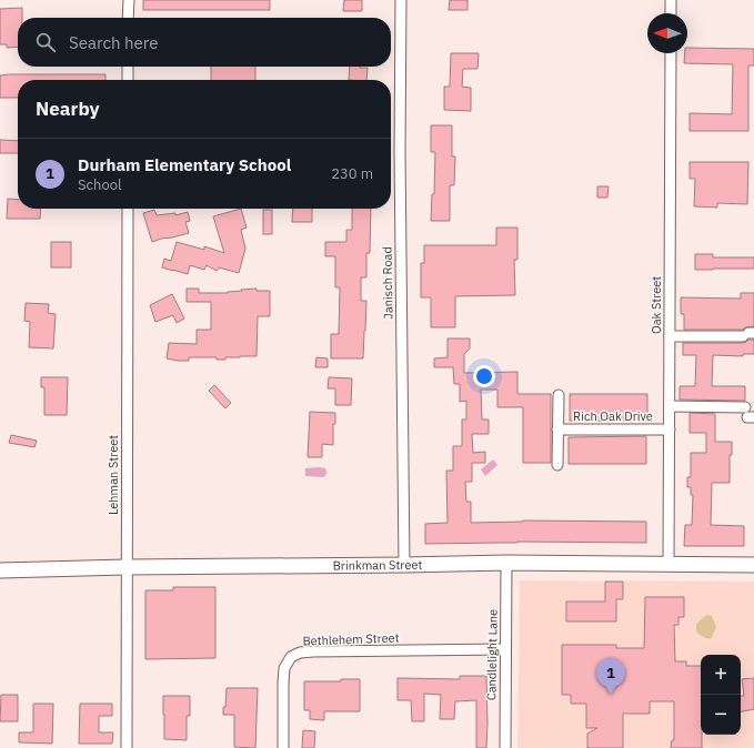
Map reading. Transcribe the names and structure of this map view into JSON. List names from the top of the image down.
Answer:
{
  "streets": {
    "street": [
      "Janisch Road",
      "Oak Street",
      "Rich Oak Drive",
      "Lehman Street",
      "Brinkman Street",
      "Bethlehem Street",
      "Candlelight Lane"
    ]
  },
  "crossings": [
    ["Janisch Road", "Brinkman Street"],
    ["Oak Street", "Rich Oak Drive"],
    ["Oak Street", "Brinkman Street"],
    ["Lehman Street", "Brinkman Street"],
    ["Brinkman Street", "Candlelight Lane"],
    ["Bethlehem Street", "Candlelight Lane"]
  ],
  "north": "left",
  "page": {
    "search": "Search here",
    "heading": "Nearby",
    "list": [
      {
        "mark": "1",
        "name": "Durham Elementary School",
        "note": "School",
        "value": "230 m"
      }
    ],
    "map_buttons": ["+", "−"],
    "pins": "1"
  }
}
